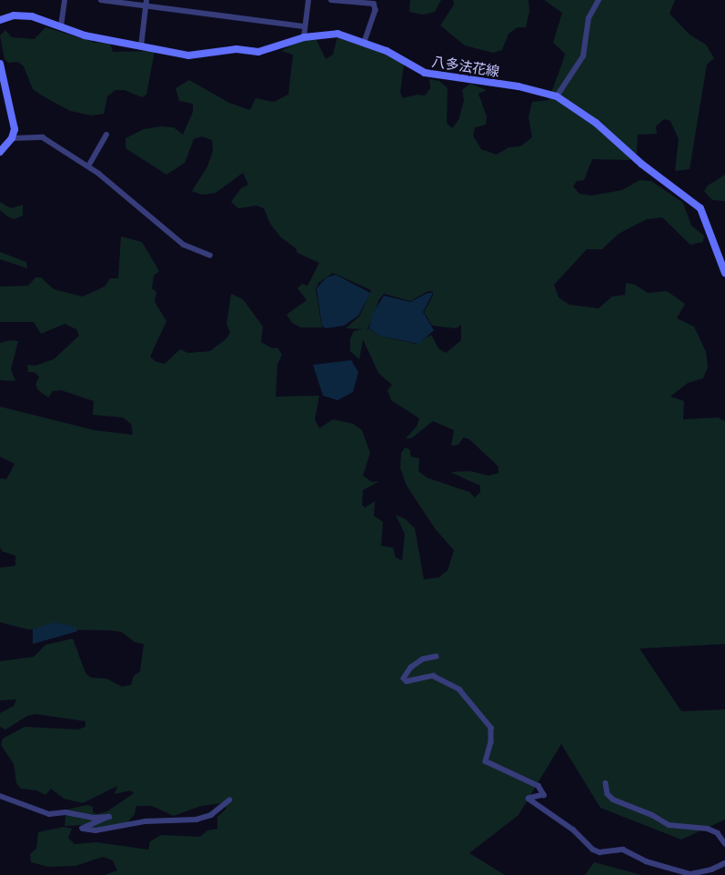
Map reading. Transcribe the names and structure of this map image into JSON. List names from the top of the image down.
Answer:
{
  "streets": {
    "main road": ["八多法花線"]
  }
}
